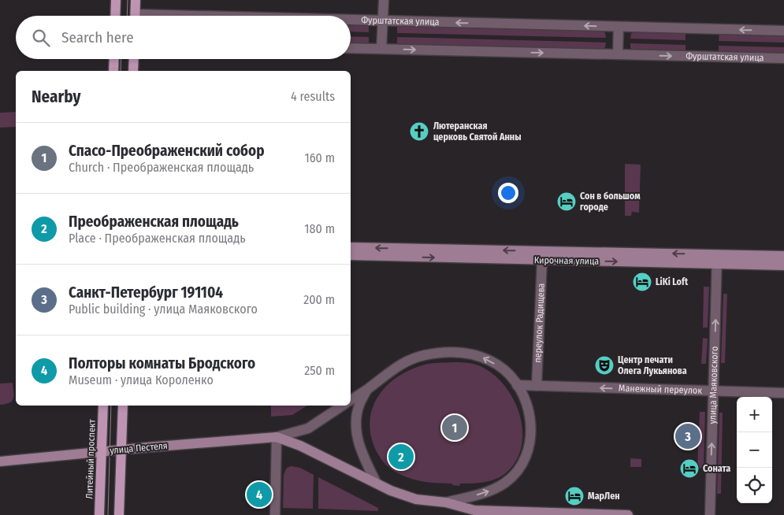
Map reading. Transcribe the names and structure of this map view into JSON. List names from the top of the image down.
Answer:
{
  "streets": {
    "main road": ["Кирочная улица", "улица Пестеля", "Литейный проспект"],
    "street": [
      "Фурштатская улица",
      "переулок Радищева",
      "улица Маяковского",
      "Манежный переулок"
    ]
  },
  "crossings": [
    ["Кирочная улица", "переулок Радищева"],
    ["Кирочная улица", "улица Маяковского"],
    ["переулок Радищева", "Манежный переулок"],
    ["улица Маяковского", "Манежный переулок"],
    ["улица Пестеля", "Литейный проспект"]
  ],
  "one_way": ["улица Маяковского", "Манежный переулок"],
  "places": {
    "church": ["Лютеранская церковь Святой Анны"],
    "hotel": [
      "Сон в большом городе",
      "LiKi Loft",
      "Соната",
      "МарЛен"
    ],
    "theatre": ["Центр печати Олега Лукьянова"]
  },
  "page": {
    "search": "Search here",
    "heading": ["Nearby", "4 results"],
    "list": [
      {
        "mark": "1",
        "name": "Спасо-Преображенский собор",
        "note": "Church · Преображенская площадь",
        "value": "160 m"
      },
      {
        "mark": "2",
        "name": "Преображенская площадь",
        "note": "Place · Преображенская площадь",
        "value": "180 m"
      },
      {
        "mark": "3",
        "name": "Санкт-Петербург 191104",
        "note": "Public building · улица Маяковского",
        "value": "200 m"
      },
      {
        "mark": "4",
        "name": "Полторы комнаты Бродского",
        "note": "Museum · улица Короленко",
        "value": "250 m"
      }
    ],
    "map_buttons": ["+", "−"],
    "pins": [
      "1",
      "3",
      "2",
      "4"
    ]
  }
}
